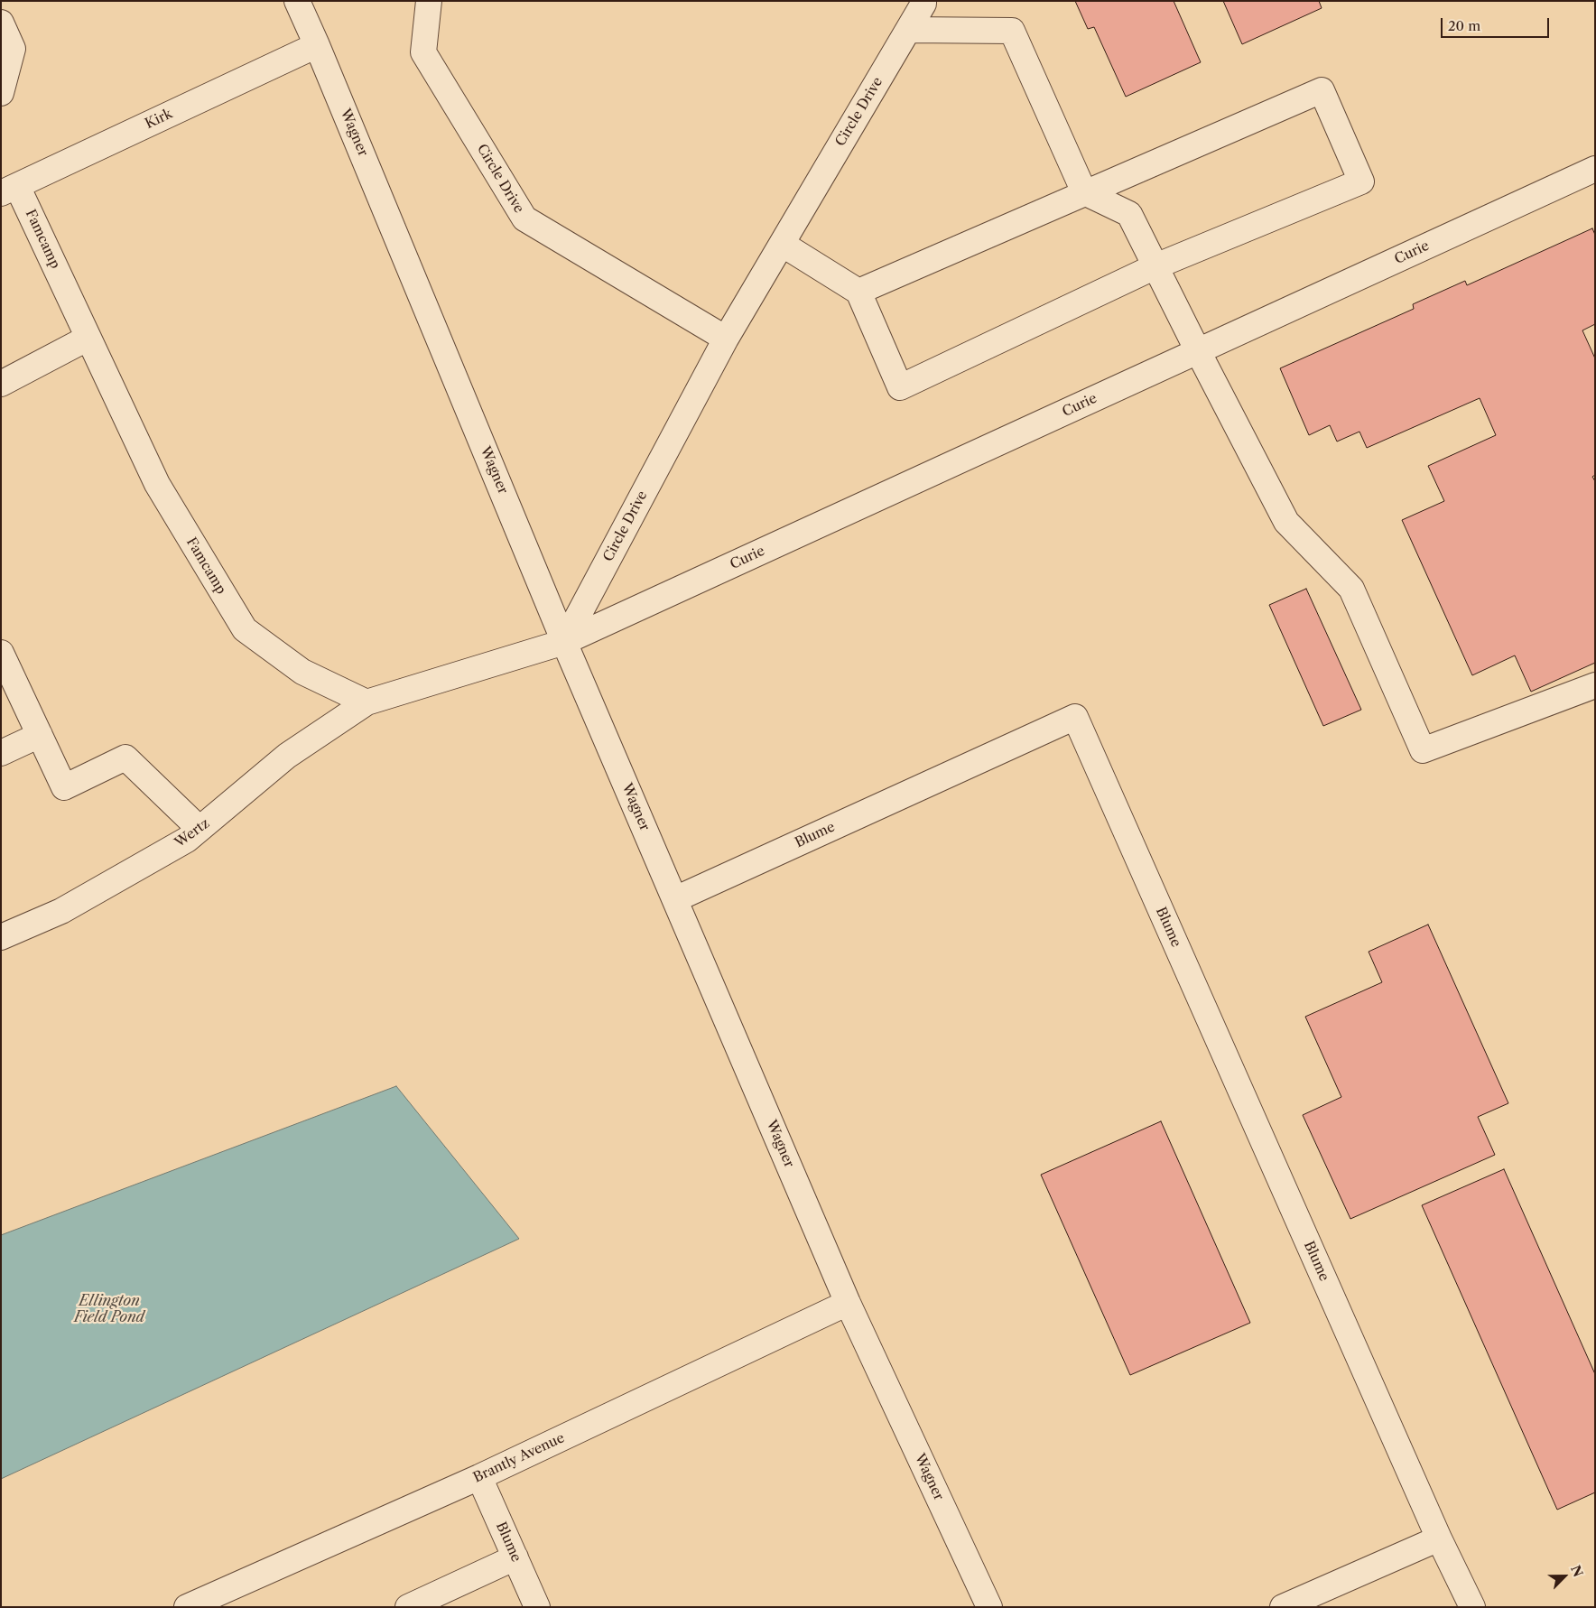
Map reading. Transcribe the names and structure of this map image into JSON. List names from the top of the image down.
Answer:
{
  "streets": {
    "lane": [
      "Circle Drive",
      "Kirk",
      "Wagner",
      "Famcamp",
      "Curie",
      "Wertz",
      "Blume",
      "Brantly Avenue"
    ]
  },
  "crossings": [
    ["Circle Drive", "Wagner"],
    ["Circle Drive", "Curie"],
    ["Kirk", "Wagner"],
    ["Kirk", "Famcamp"],
    ["Wagner", "Curie"],
    ["Wagner", "Blume"],
    ["Wagner", "Brantly Avenue"],
    ["Famcamp", "Wertz"],
    ["Blume", "Brantly Avenue"]
  ],
  "water": ["Ellington Field Pond"],
  "scale_bar": "20 m",
  "north": "top right"
}
